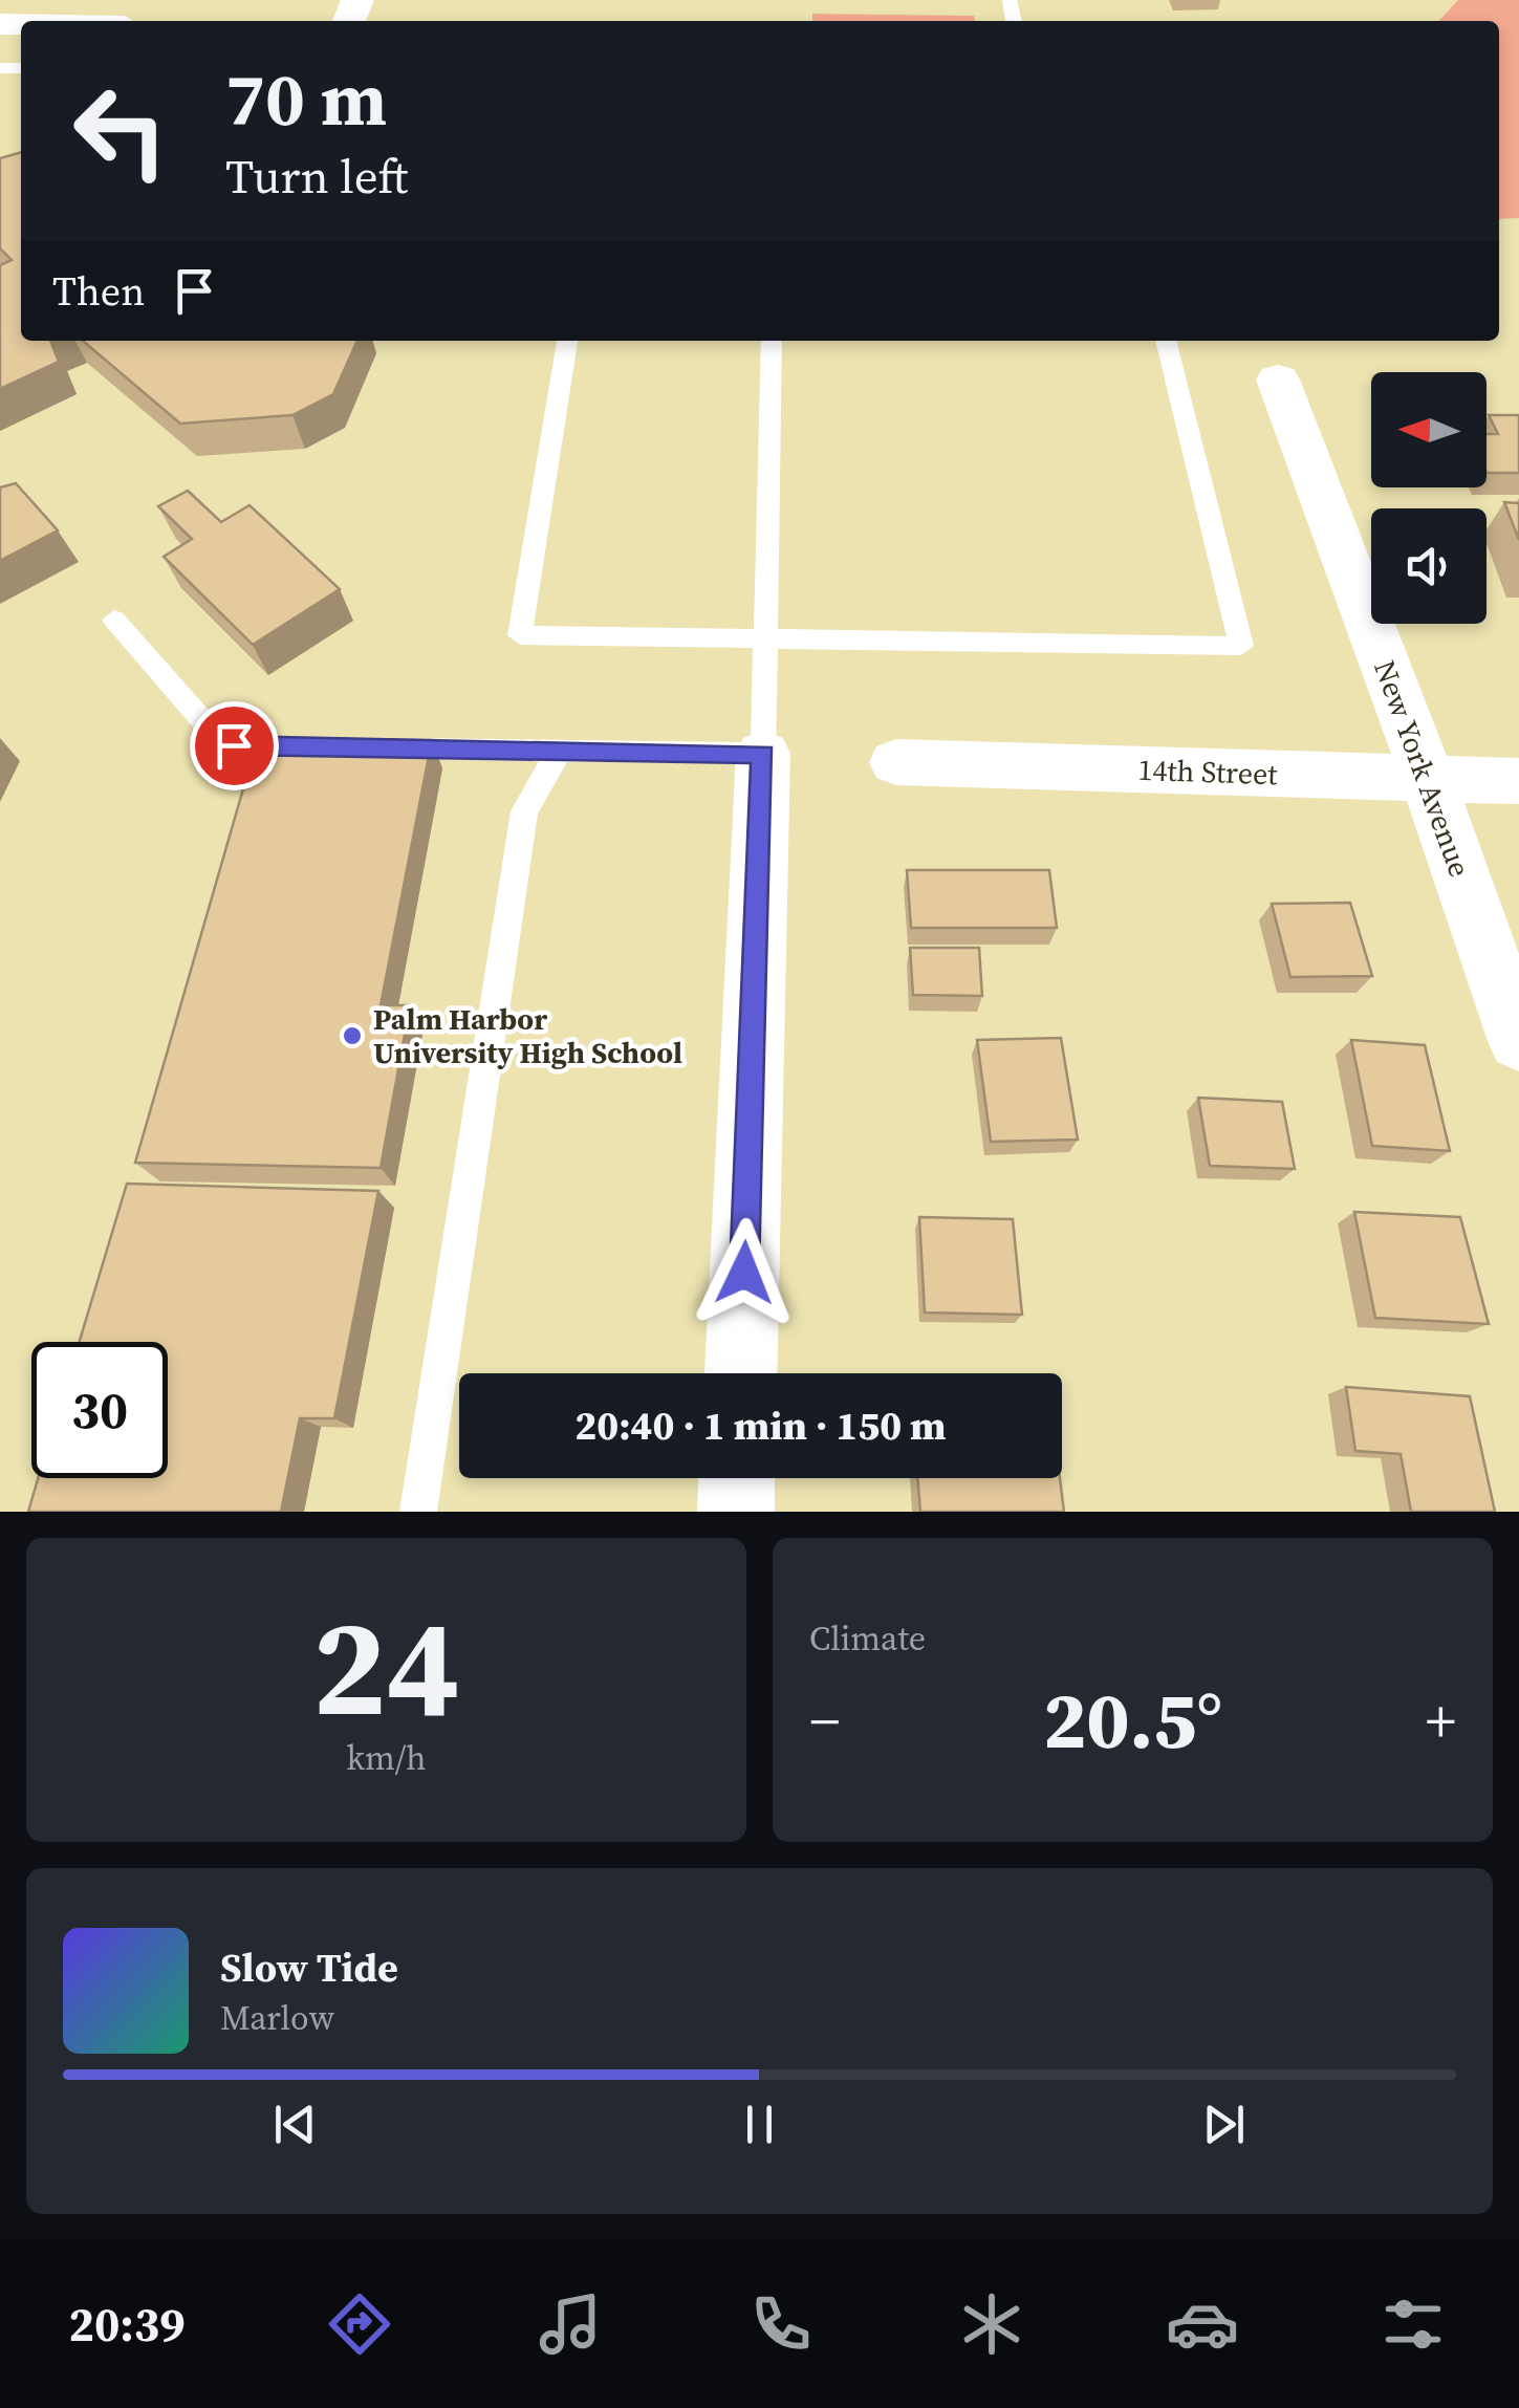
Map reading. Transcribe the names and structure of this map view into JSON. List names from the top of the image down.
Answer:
{
  "streets": {
    "street": ["New York Avenue", "14th Street"]
  },
  "crossings": [
    ["New York Avenue", "14th Street"]
  ],
  "places": ["Palm Harbor University High School"],
  "north": "left",
  "page": {
    "turn": ["70 m", "Turn left"],
    "then": "Then",
    "limit": "30",
    "trip": "20:40 · 1 min · 150 m",
    "tile": [
      ["24", "km/h"],
      "Climate"
    ],
    "heat": ["−", "20.5°", "+"],
    "song": ["Slow Tide", "Marlow"],
    "tabs": "20:39"
  }
}
